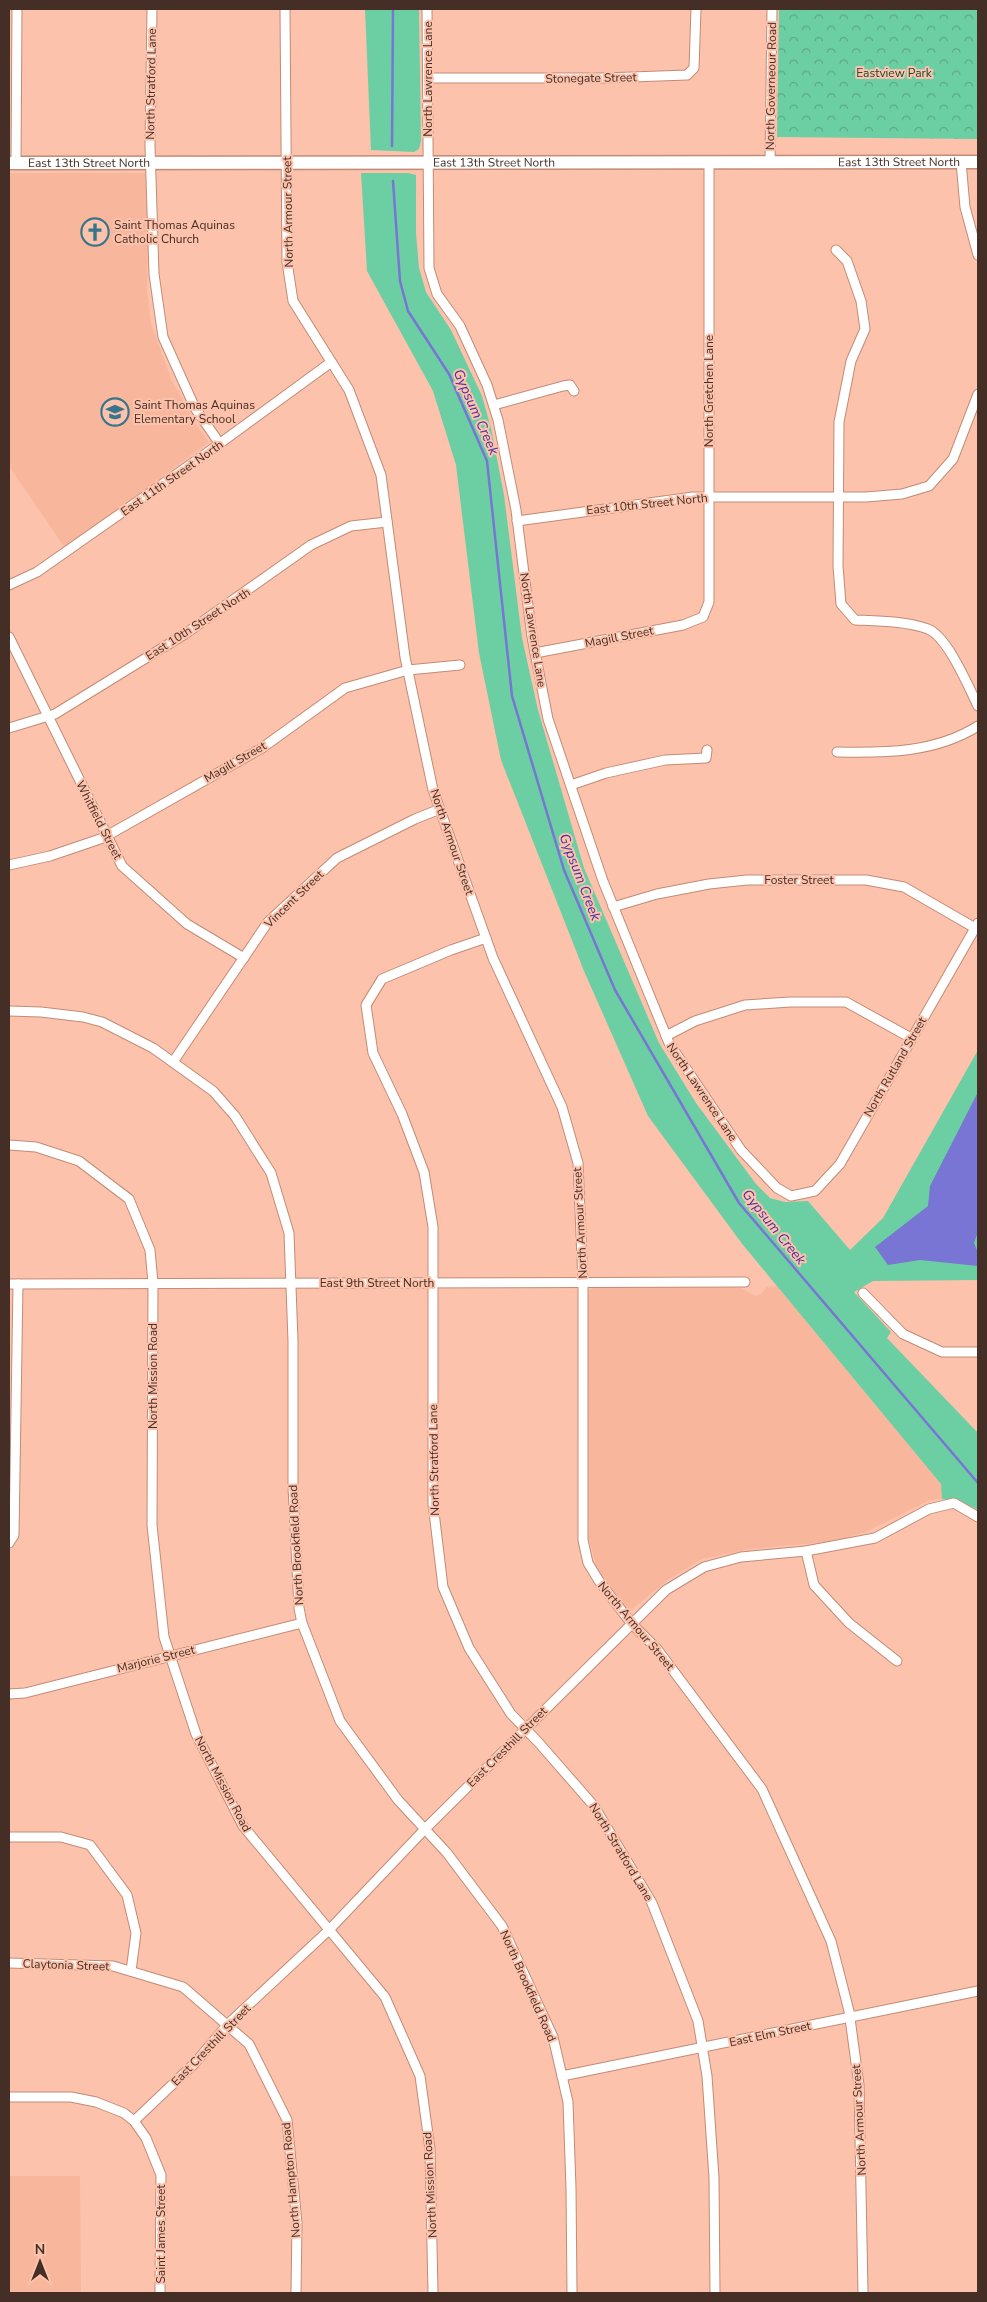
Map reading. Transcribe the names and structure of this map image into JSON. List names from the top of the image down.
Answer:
{
  "streets": {
    "main road": ["East 13th Street North"],
    "street": [
      "Stonegate Street",
      "North Lawrence Lane",
      "North Stratford Lane",
      "North Governeour Road",
      "North Armour Street",
      "North Gretchen Lane",
      "East 11th Street North",
      "East 10th Street North",
      "Magill Street",
      "Whitfield Street",
      "Foster Street",
      "Vincent Street",
      "North Rutland Street",
      "East 9th Street North",
      "North Mission Road",
      "North Brookfield Road",
      "Marjorie Street",
      "East Cresthill Street",
      "Claytonia Street",
      "East Elm Street",
      "North Hampton Road",
      "Saint James Street"
    ]
  },
  "crossings": [
    ["Stonegate Street", "North Lawrence Lane"],
    ["North Lawrence Lane", "East 13th Street North"],
    ["North Lawrence Lane", "East 10th Street North"],
    ["North Lawrence Lane", "Magill Street"],
    ["North Lawrence Lane", "Foster Street"],
    ["North Lawrence Lane", "North Rutland Street"],
    ["North Stratford Lane", "East 13th Street North"],
    ["North Stratford Lane", "North Armour Street"],
    ["North Stratford Lane", "East 11th Street North"],
    ["North Stratford Lane", "East 9th Street North"],
    ["North Stratford Lane", "East Cresthill Street"],
    ["North Stratford Lane", "East Elm Street"],
    ["North Governeour Road", "East 13th Street North"],
    ["East 13th Street North", "North Armour Street"],
    ["East 13th Street North", "North Gretchen Lane"],
    ["North Armour Street", "East 11th Street North"],
    ["North Armour Street", "East 10th Street North"],
    ["North Armour Street", "Magill Street"],
    ["North Armour Street", "Vincent Street"],
    ["North Armour Street", "East 9th Street North"],
    ["North Armour Street", "East Cresthill Street"],
    ["North Armour Street", "East Elm Street"],
    ["North Gretchen Lane", "East 10th Street North"],
    ["North Gretchen Lane", "Magill Street"],
    ["East 10th Street North", "Whitfield Street"],
    ["Magill Street", "Whitfield Street"],
    ["Whitfield Street", "Vincent Street"],
    ["Foster Street", "North Rutland Street"],
    ["Vincent Street", "North Brookfield Road"],
    ["East 9th Street North", "North Mission Road"],
    ["East 9th Street North", "North Brookfield Road"],
    ["North Mission Road", "Marjorie Street"],
    ["North Mission Road", "East Cresthill Street"],
    ["North Brookfield Road", "Marjorie Street"],
    ["North Brookfield Road", "East Cresthill Street"],
    ["North Brookfield Road", "East Elm Street"],
    ["East Cresthill Street", "Claytonia Street"],
    ["East Cresthill Street", "North Hampton Road"],
    ["East Cresthill Street", "Saint James Street"],
    ["Claytonia Street", "North Hampton Road"]
  ],
  "water": ["Gypsum Creek"],
  "parks": ["Eastview Park"],
  "places": {
    "church": ["Saint Thomas Aquinas Catholic Church"],
    "school or university": ["Saint Thomas Aquinas Elementary School"]
  },
  "north": "top"
}
